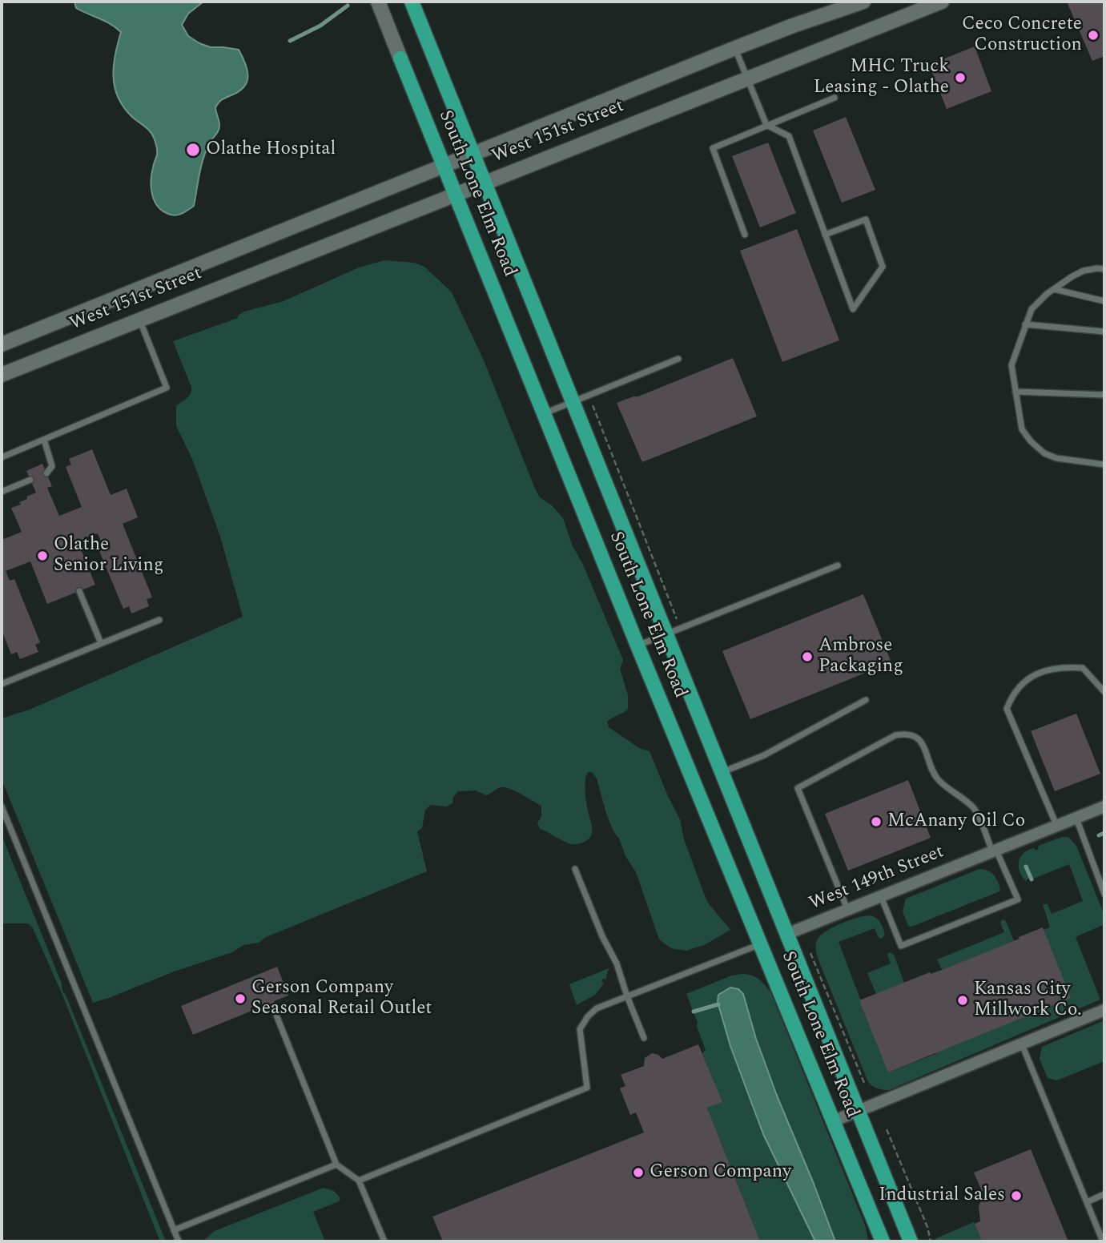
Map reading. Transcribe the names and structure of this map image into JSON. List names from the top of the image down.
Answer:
{
  "streets": {
    "main road": ["West 151st Street", "South Lone Elm Road"],
    "street": ["West 149th Street"]
  },
  "crossings": [
    ["West 151st Street", "South Lone Elm Road"],
    ["South Lone Elm Road", "West 149th Street"]
  ],
  "places": [
    "Ceco Concrete Construction",
    "MHC Truck Leasing - Olathe",
    "Olathe Hospital",
    "Olathe Senior Living",
    "Ambrose Packaging",
    "McAnany Oil Co",
    "Gerson Company Seasonal Retail Outlet",
    "Kansas City Millwork Co.",
    "Gerson Company",
    "Industrial Sales"
  ]
}
